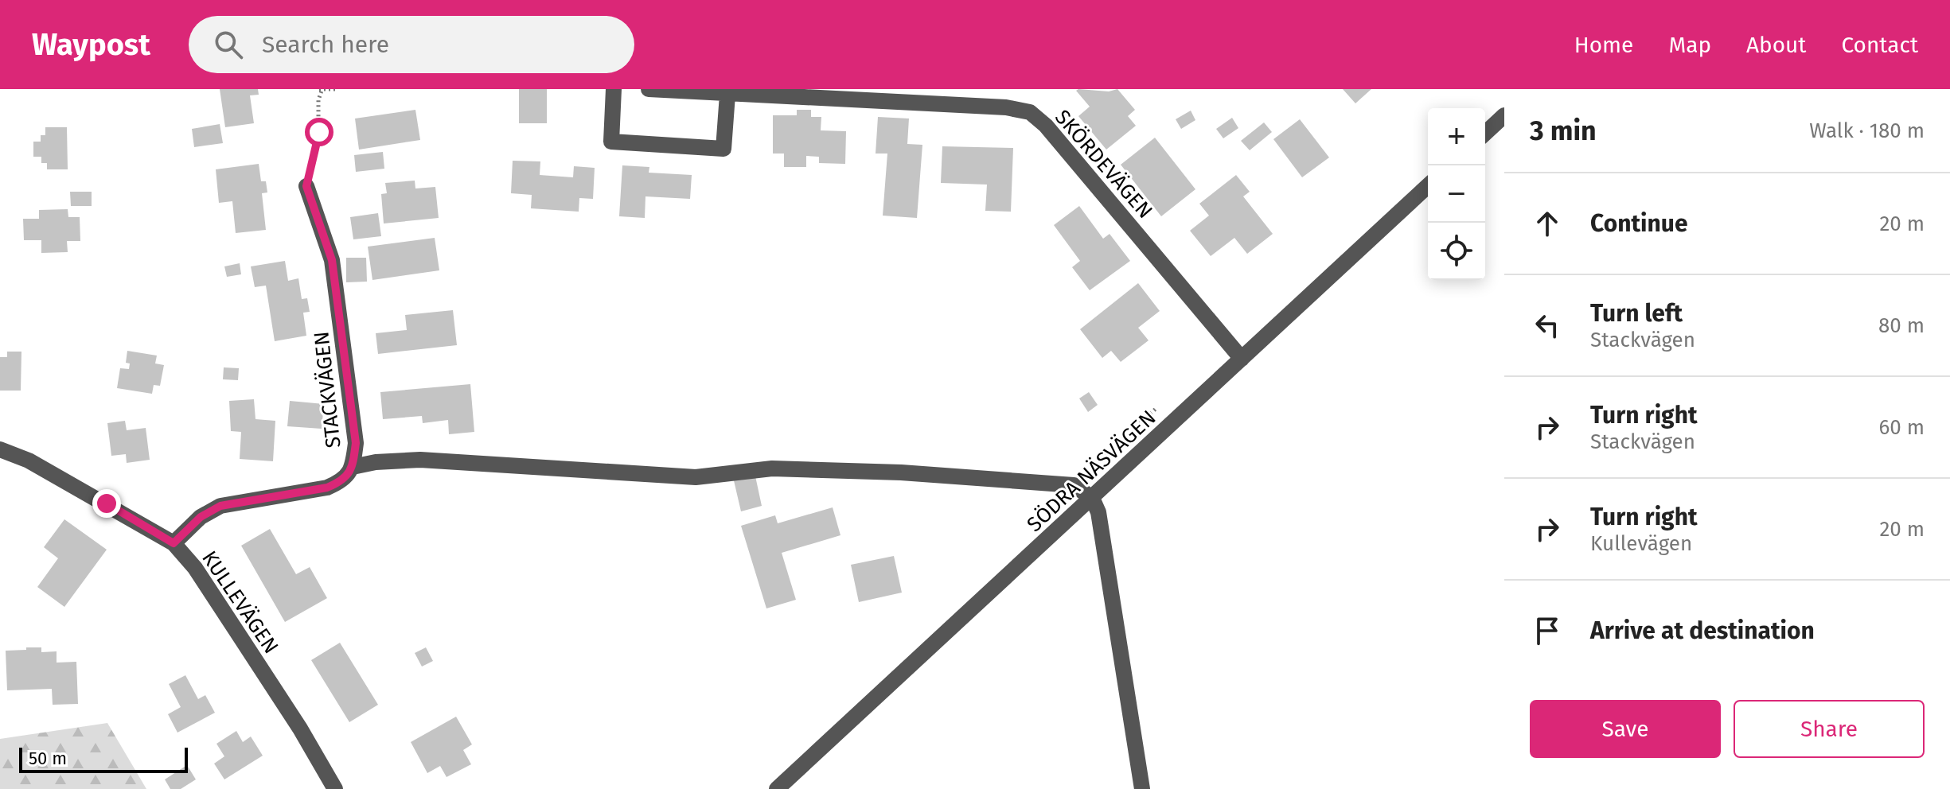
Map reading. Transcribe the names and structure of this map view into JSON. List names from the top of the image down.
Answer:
{
  "streets": {
    "street": [
      "SKÖRDEVÄGEN",
      "STACKVÄGEN",
      "SÖDRA NÄSVÄGEN",
      "KULLEVÄGEN"
    ]
  },
  "crossings": [
    ["SKÖRDEVÄGEN", "SÖDRA NÄSVÄGEN"],
    ["STACKVÄGEN", "KULLEVÄGEN"]
  ],
  "scale_bar": "50 m",
  "page": {
    "header": "Waypost",
    "search": "Search here",
    "nav": [
      "Home",
      "Map",
      "About",
      "Contact"
    ],
    "heading": ["3 min", "Walk · 180 m"],
    "map_buttons": ["+", "−"],
    "list": [
      ["Continue", "20 m"],
      ["Turn left", "Stackvägen", "80 m"],
      ["Turn right", "Stackvägen", "60 m"],
      ["Turn right", "Kullevägen", "20 m"],
      "Arrive at destination"
    ],
    "buttons": ["Save", "Share"],
    "scale": "50 m"
  }
}
